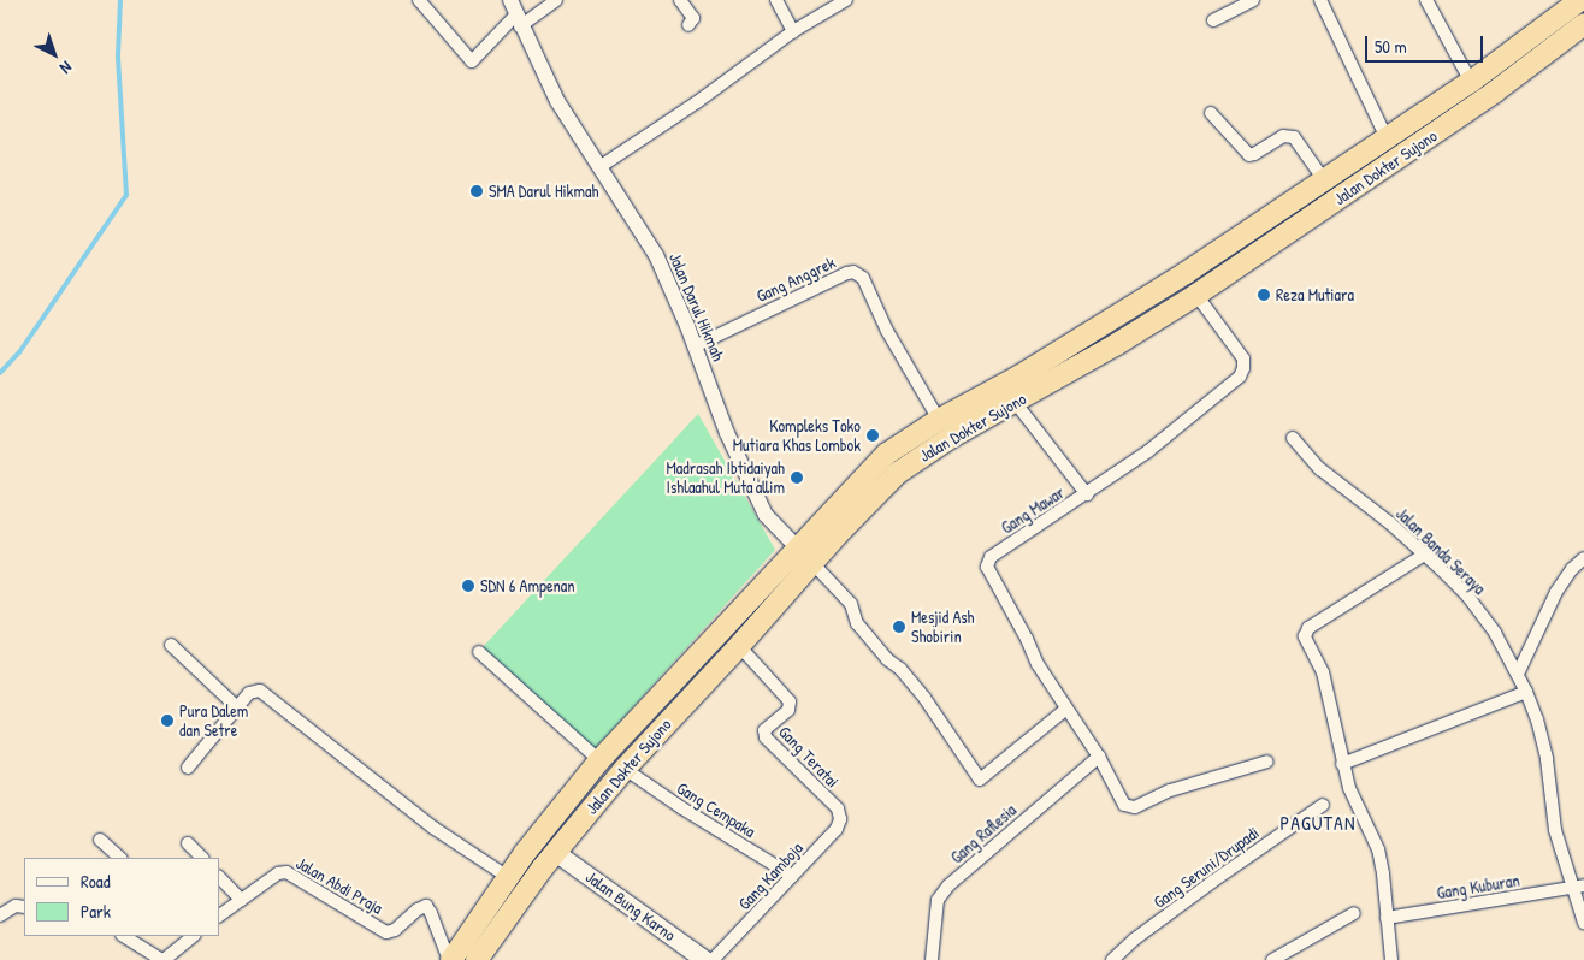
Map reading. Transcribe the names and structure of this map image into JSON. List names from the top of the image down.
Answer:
{
  "streets": {
    "highway": ["Jalan Dokter Sujono"],
    "main road": ["Jalan Bung Karno"],
    "street": [
      "Gang Anggrek",
      "Jalan Darul Hikmah",
      "Gang Mawar",
      "Jalan Banda Seraya",
      "Gang Teratai",
      "Gang Cempaka",
      "Gang Raflesia",
      "Gang Seruni/Drupadi",
      "Gang Kamboja",
      "Jalan Abdi Praja",
      "Gang Kuburan"
    ]
  },
  "crossings": [
    ["Jalan Dokter Sujono", "Jalan Darul Hikmah"],
    ["Jalan Dokter Sujono", "Gang Mawar"],
    ["Jalan Dokter Sujono", "Gang Teratai"],
    ["Jalan Dokter Sujono", "Gang Cempaka"],
    ["Jalan Dokter Sujono", "Jalan Bung Karno"],
    ["Gang Anggrek", "Jalan Darul Hikmah"],
    ["Gang Mawar", "Gang Raflesia"],
    ["Jalan Banda Seraya", "Gang Kuburan"],
    ["Gang Teratai", "Gang Kamboja"],
    ["Gang Cempaka", "Gang Kamboja"]
  ],
  "districts": ["PAGUTAN"],
  "places": [
    "SMA Darul Hikmah",
    "Reza Mutiara",
    "Kompleks Toko Mutiara Khas Lombok",
    "Madrasah Ibtidaiyah Ishlaahul Muta'allim",
    "SDN 6 Ampenan",
    "Mesjid Ash Shobirin",
    "Pura Dalem dan Setre"
  ],
  "legend": ["Road", "Park"],
  "scale_bar": "50 m",
  "north": "bottom right"
}
